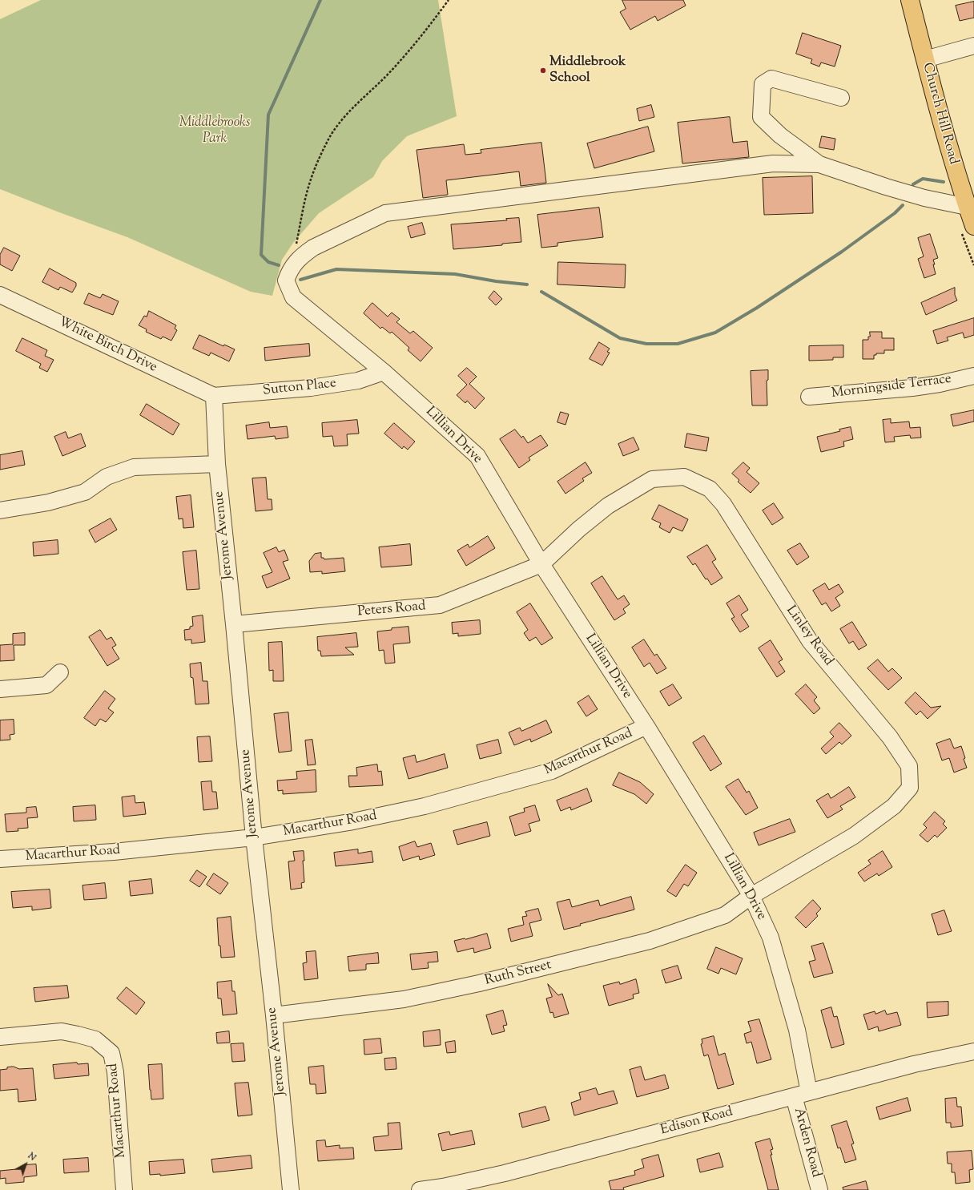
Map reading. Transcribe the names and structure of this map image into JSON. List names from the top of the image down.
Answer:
{
  "streets": {
    "main road": ["Church Hill Road"],
    "street": [
      "White Birch Drive",
      "Morningside Terrace",
      "Sutton Place",
      "Lillian Drive",
      "Jerome Avenue",
      "Peters Road",
      "Linley Road",
      "Macarthur Road",
      "Ruth Street",
      "Edison Road",
      "Arden Road"
    ]
  },
  "crossings": [
    ["White Birch Drive", "Sutton Place"],
    ["White Birch Drive", "Jerome Avenue"],
    ["Sutton Place", "Lillian Drive"],
    ["Sutton Place", "Jerome Avenue"],
    ["Lillian Drive", "Peters Road"],
    ["Lillian Drive", "Linley Road"],
    ["Lillian Drive", "Macarthur Road"],
    ["Lillian Drive", "Ruth Street"],
    ["Lillian Drive", "Edison Road"],
    ["Jerome Avenue", "Peters Road"],
    ["Jerome Avenue", "Macarthur Road"],
    ["Jerome Avenue", "Ruth Street"],
    ["Peters Road", "Linley Road"],
    ["Linley Road", "Ruth Street"],
    ["Edison Road", "Arden Road"]
  ],
  "parks": ["Middlebrooks Park"],
  "places": ["Middlebrook School"],
  "north": "top right"
}
